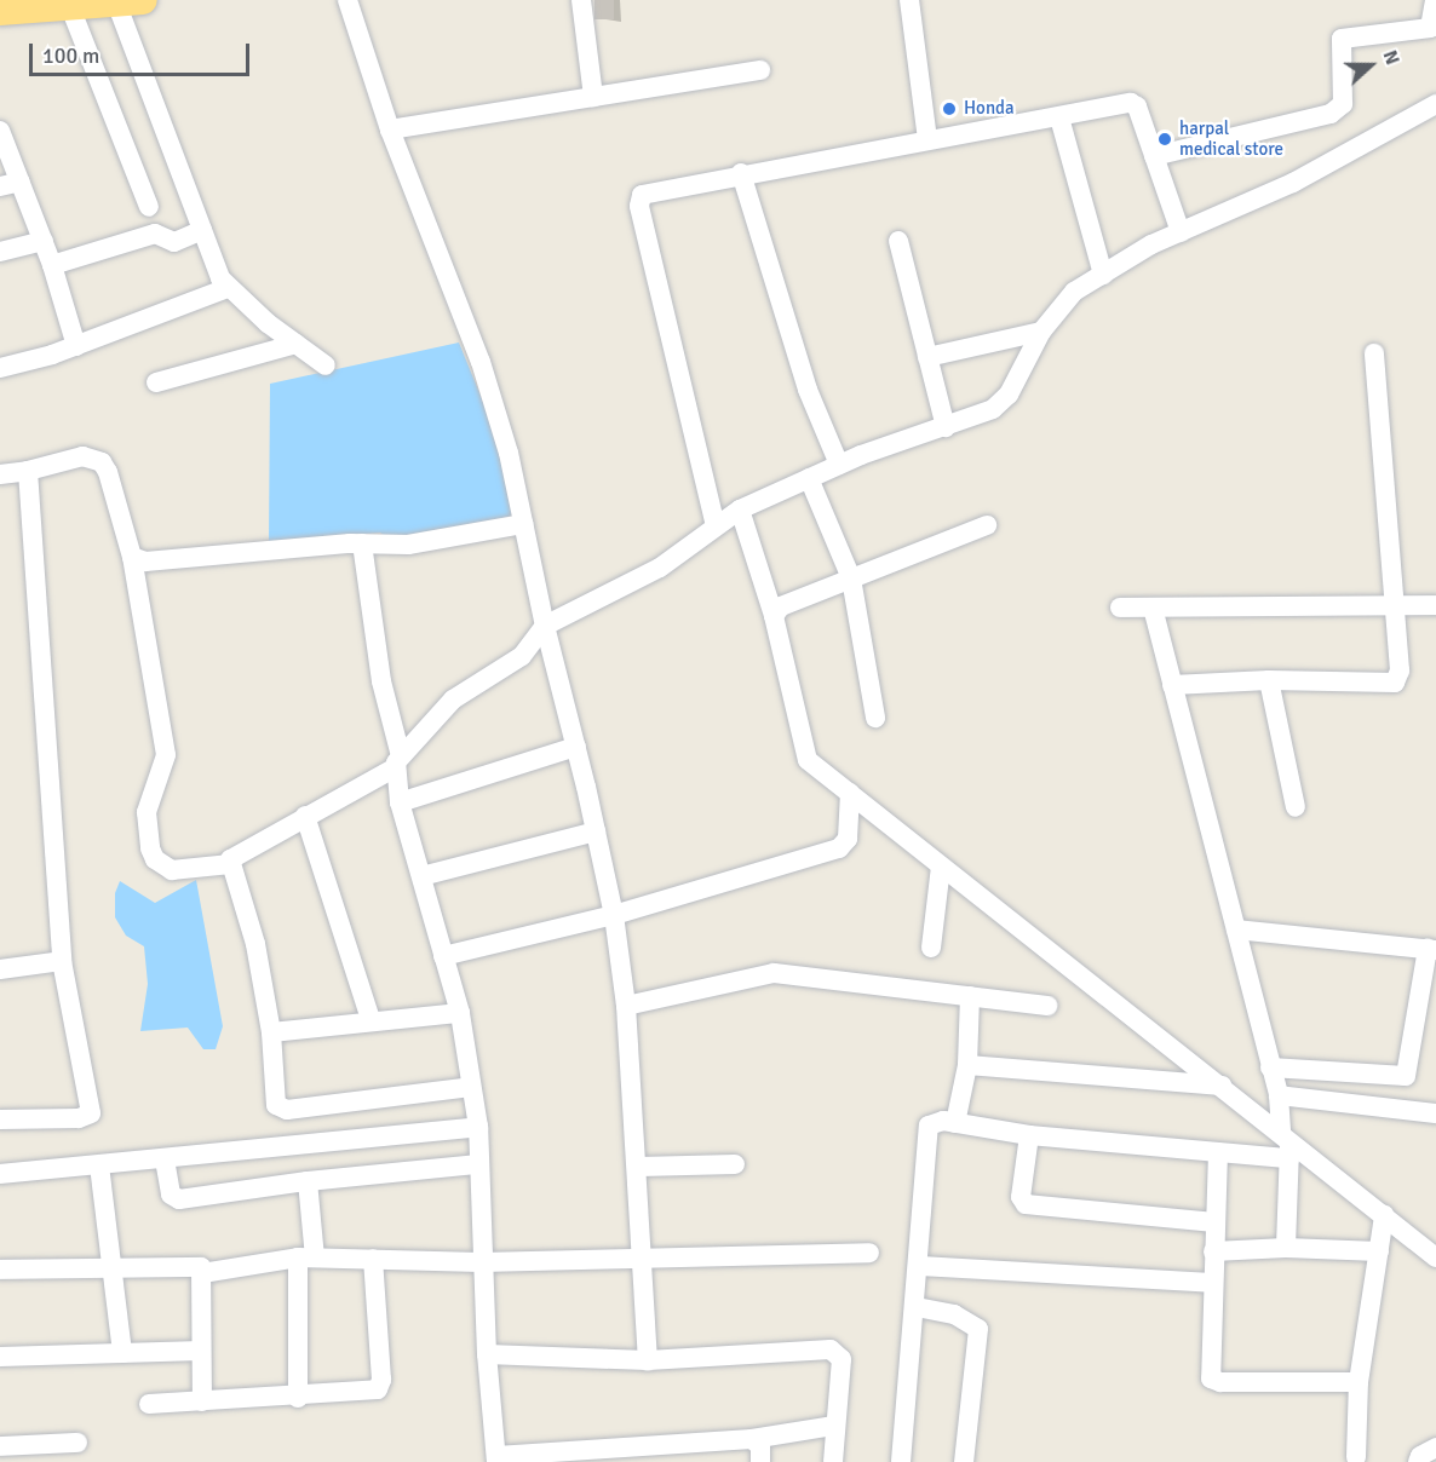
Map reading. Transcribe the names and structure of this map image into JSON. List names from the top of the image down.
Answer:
{
  "places": ["Honda", "harpal medical store"],
  "scale_bar": "100 m",
  "north": "right"
}
